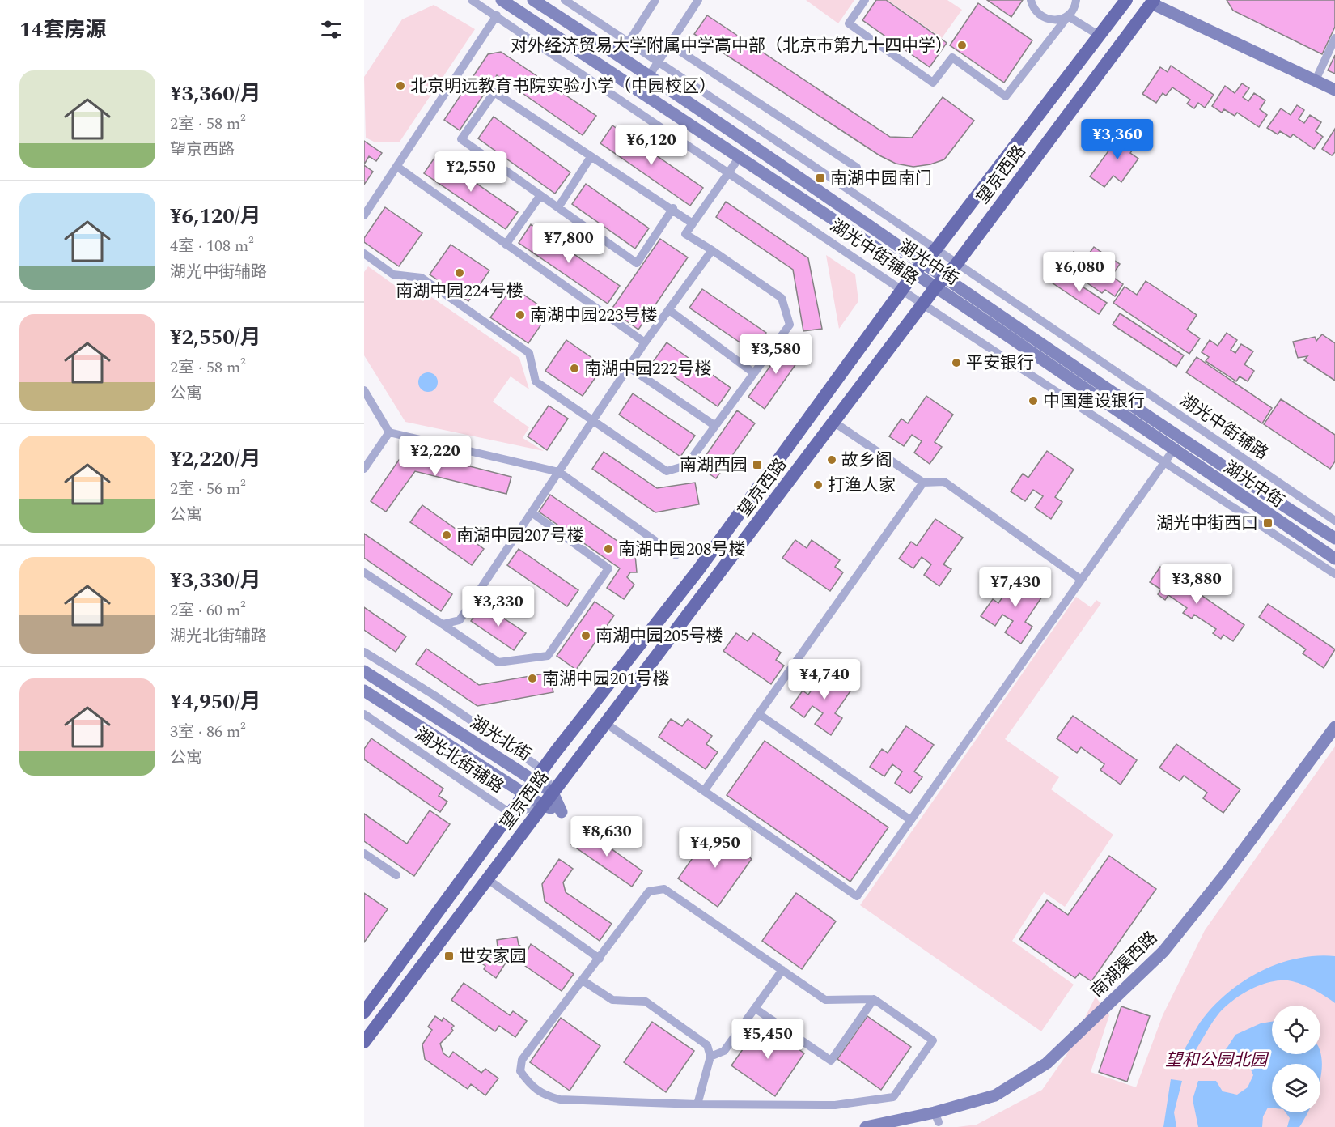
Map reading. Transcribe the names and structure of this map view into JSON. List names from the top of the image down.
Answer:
{
  "streets": {
    "main road": [
      "望京西路",
      "湖光中街",
      "湖光北街",
      "南湖渠西路"
    ],
    "street": ["湖光中街辅路", "湖光北街辅路"]
  },
  "crossings": [
    ["望京西路", "湖光中街辅路"],
    ["望京西路", "湖光中街"],
    ["望京西路", "湖光北街"],
    ["望京西路", "湖光北街辅路"],
    ["湖光北街", "湖光北街辅路"]
  ],
  "parks": ["望和公园北园"],
  "places": {
    "other": [
      "对外经济贸易大学附属中学高中部（北京市第九十四中学）",
      "北京明远教育书院实验小学（中园校区）",
      "南湖中园224号楼",
      "南湖中园223号楼",
      "平安银行",
      "南湖中园222号楼",
      "中国建设银行",
      "故乡阁",
      "打渔人家",
      "南湖中园207号楼",
      "南湖中园208号楼",
      "南湖中园205号楼",
      "南湖中园201号楼"
    ],
    "transit": [
      "南湖中园南门",
      "南湖西园",
      "湖光中街西口",
      "世安家园"
    ]
  },
  "page": {
    "heading": "14套房源",
    "list": [
      {
        "name": "¥3,360/月",
        "note": "2室 · 58 m² · 望京西路"
      },
      {
        "name": "¥6,120/月",
        "note": "4室 · 108 m² · 湖光中街辅路"
      },
      {
        "name": "¥2,550/月",
        "note": "2室 · 58 m² · 公寓"
      },
      {
        "name": "¥2,220/月",
        "note": "2室 · 56 m² · 公寓"
      },
      {
        "name": "¥3,330/月",
        "note": "2室 · 60 m² · 湖光北街辅路"
      },
      {
        "name": "¥4,950/月",
        "note": "3室 · 86 m² · 公寓"
      }
    ],
    "price": [
      "¥3,360",
      "¥6,120",
      "¥2,550",
      "¥7,800",
      "¥6,080",
      "¥3,580",
      "¥2,220",
      "¥3,880",
      "¥7,430",
      "¥3,330",
      "¥4,740",
      "¥8,630",
      "¥4,950",
      "¥5,450"
    ]
  }
}
